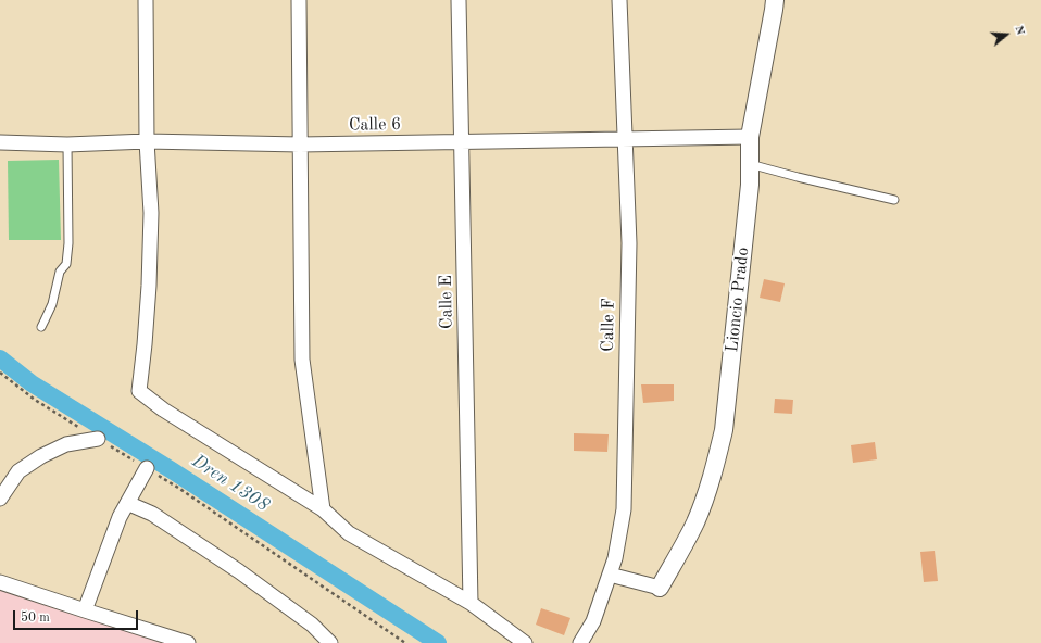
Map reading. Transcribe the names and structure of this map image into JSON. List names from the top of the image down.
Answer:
{
  "streets": {
    "street": [
      "Calle 6",
      "Lioncio Prado",
      "Calle E",
      "Calle F"
    ]
  },
  "crossings": [
    ["Calle 6", "Lioncio Prado"],
    ["Calle 6", "Calle E"],
    ["Calle 6", "Calle F"]
  ],
  "water": ["Dren 1308"],
  "scale_bar": "50 m",
  "north": "right"
}
